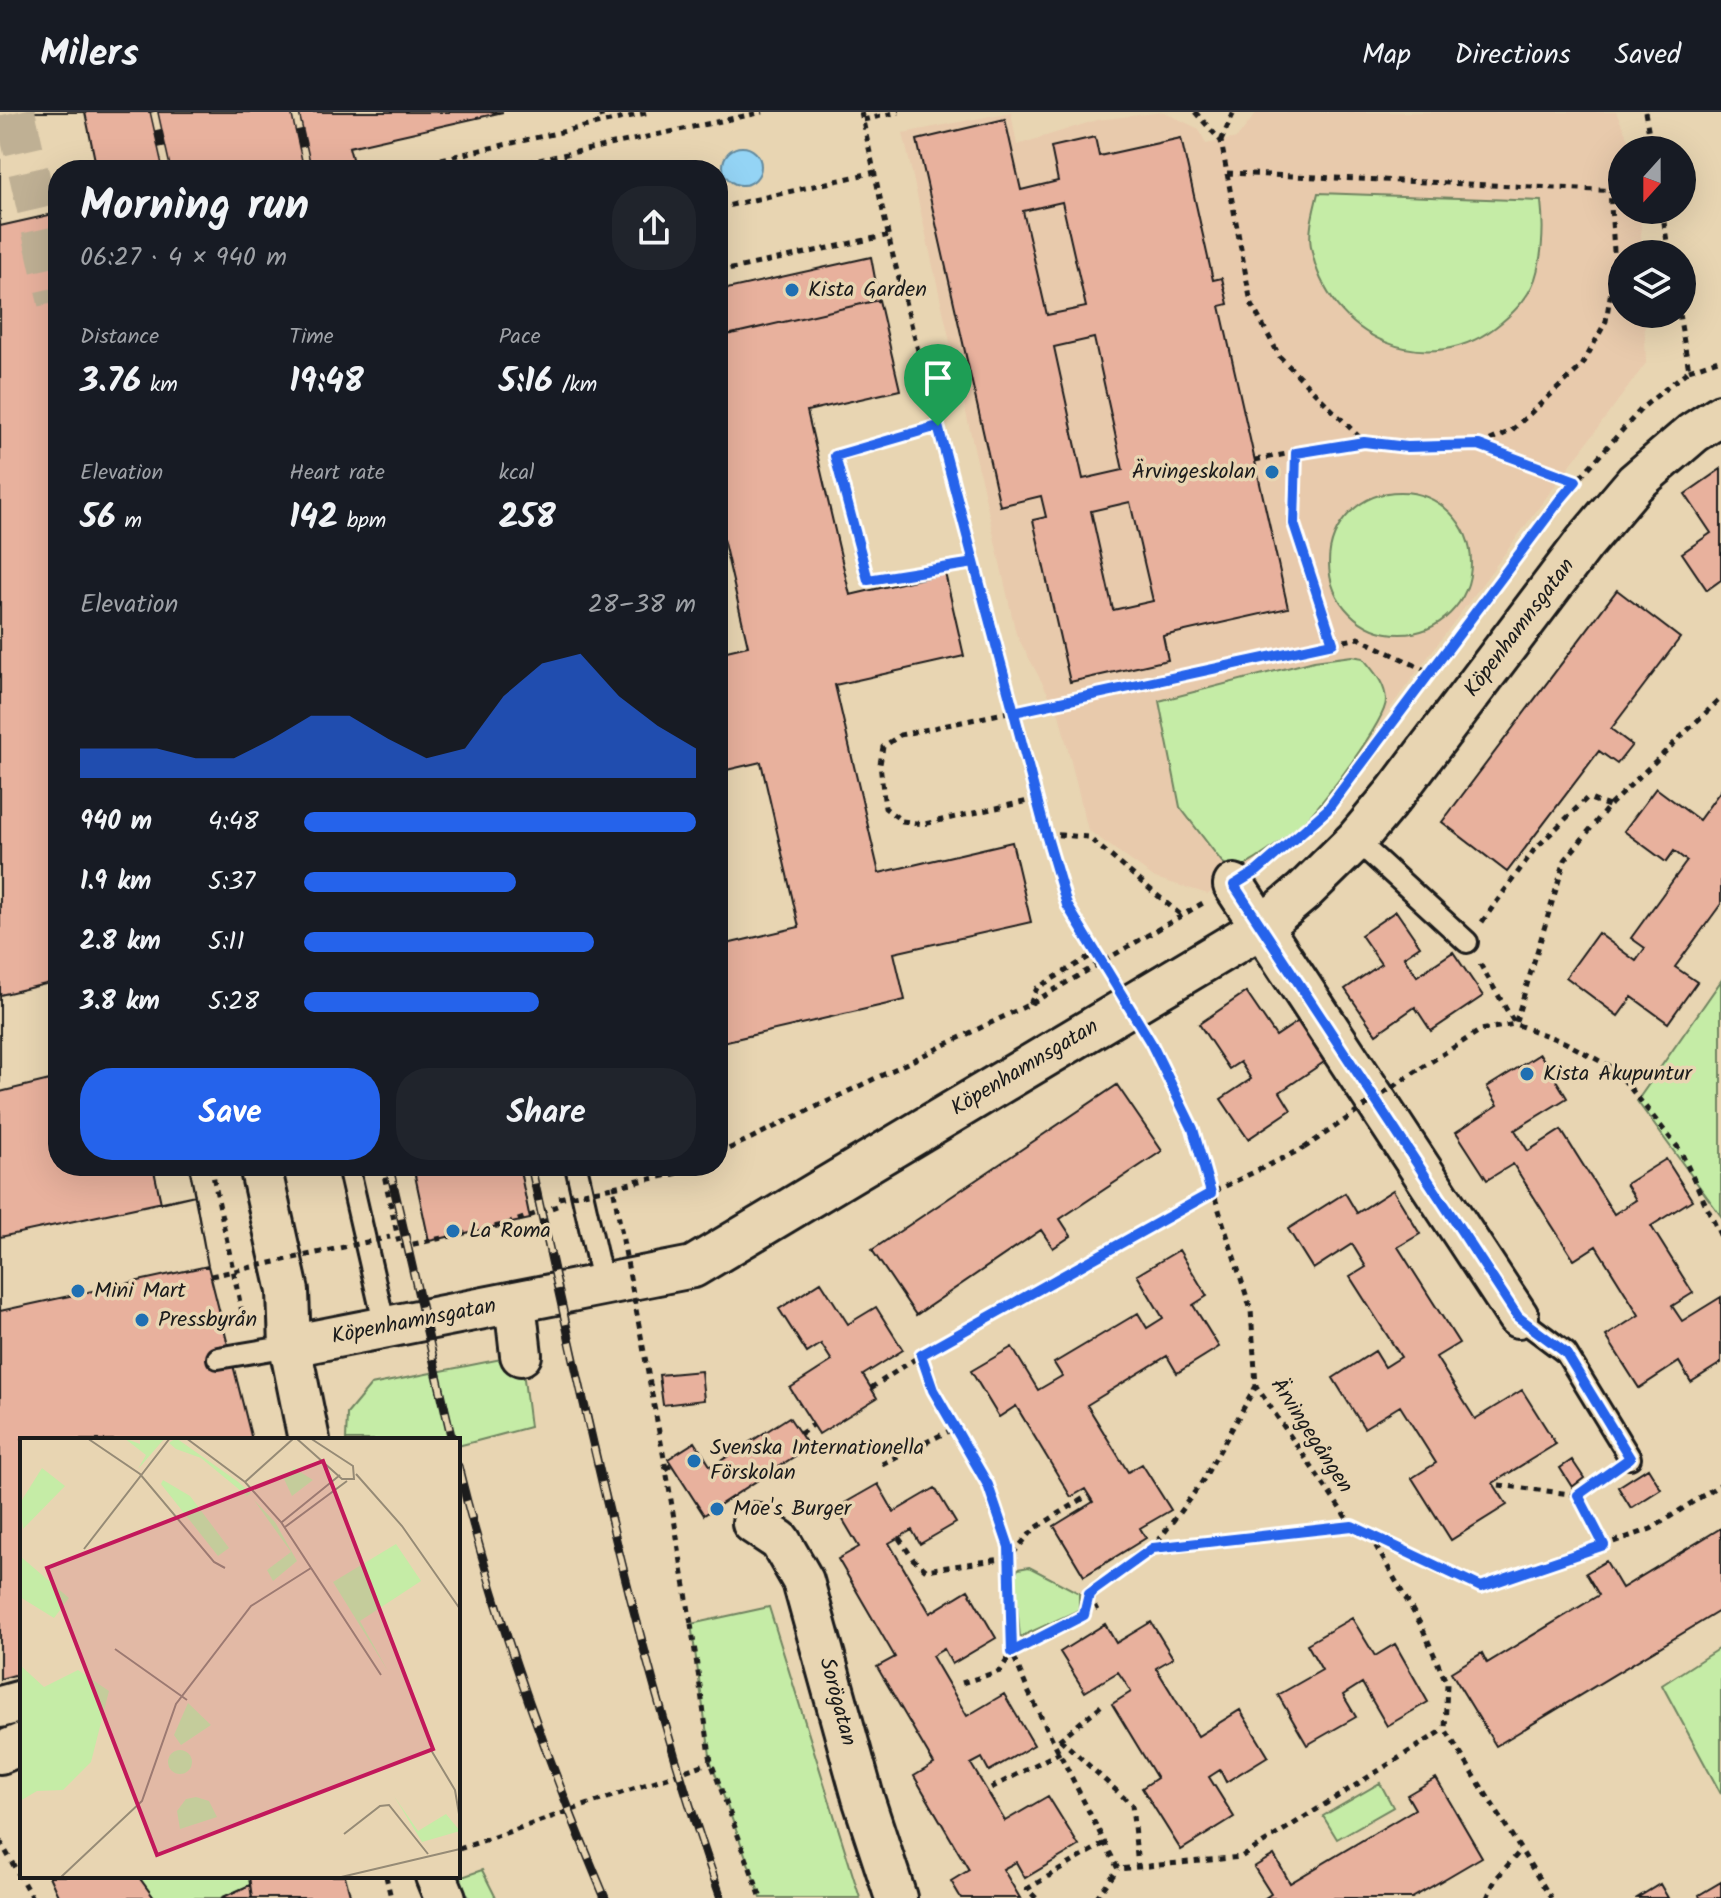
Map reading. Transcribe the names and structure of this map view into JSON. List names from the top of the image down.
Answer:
{
  "streets": {
    "street": ["Köpenhamnsgatan", "Sorögatan"],
    "path": ["Ärvingegången"]
  },
  "places": [
    "Kista Garden",
    "Ärvingeskolan",
    "Kista Akupuntur",
    "La Roma",
    "Mini Mart",
    "Pressbyrån",
    "Svenska Internationella Förskolan",
    "Moe's Burger"
  ],
  "north": "bottom",
  "page": {
    "header": "Milers",
    "nav": ["Map", "Directions", "Saved"],
    "heading": ["Morning run", "06:27 · 4 × 940 m"],
    "stats": [
      ["Distance", "3.76 km"],
      ["Time", "19:48"],
      ["Pace", "5:16 /km"],
      ["Elevation", "56 m"],
      ["Heart rate", "142 bpm"],
      ["kcal", "258"]
    ],
    "chart": ["Elevation", "28–38 m"],
    "list": [
      {
        "name": "940 m",
        "note": "4:48"
      },
      {
        "name": "1.9 km",
        "note": "5:37"
      },
      {
        "name": "2.8 km",
        "note": "5:11"
      },
      {
        "name": "3.8 km",
        "note": "5:28"
      }
    ],
    "buttons": ["Save", "Share"]
  }
}
